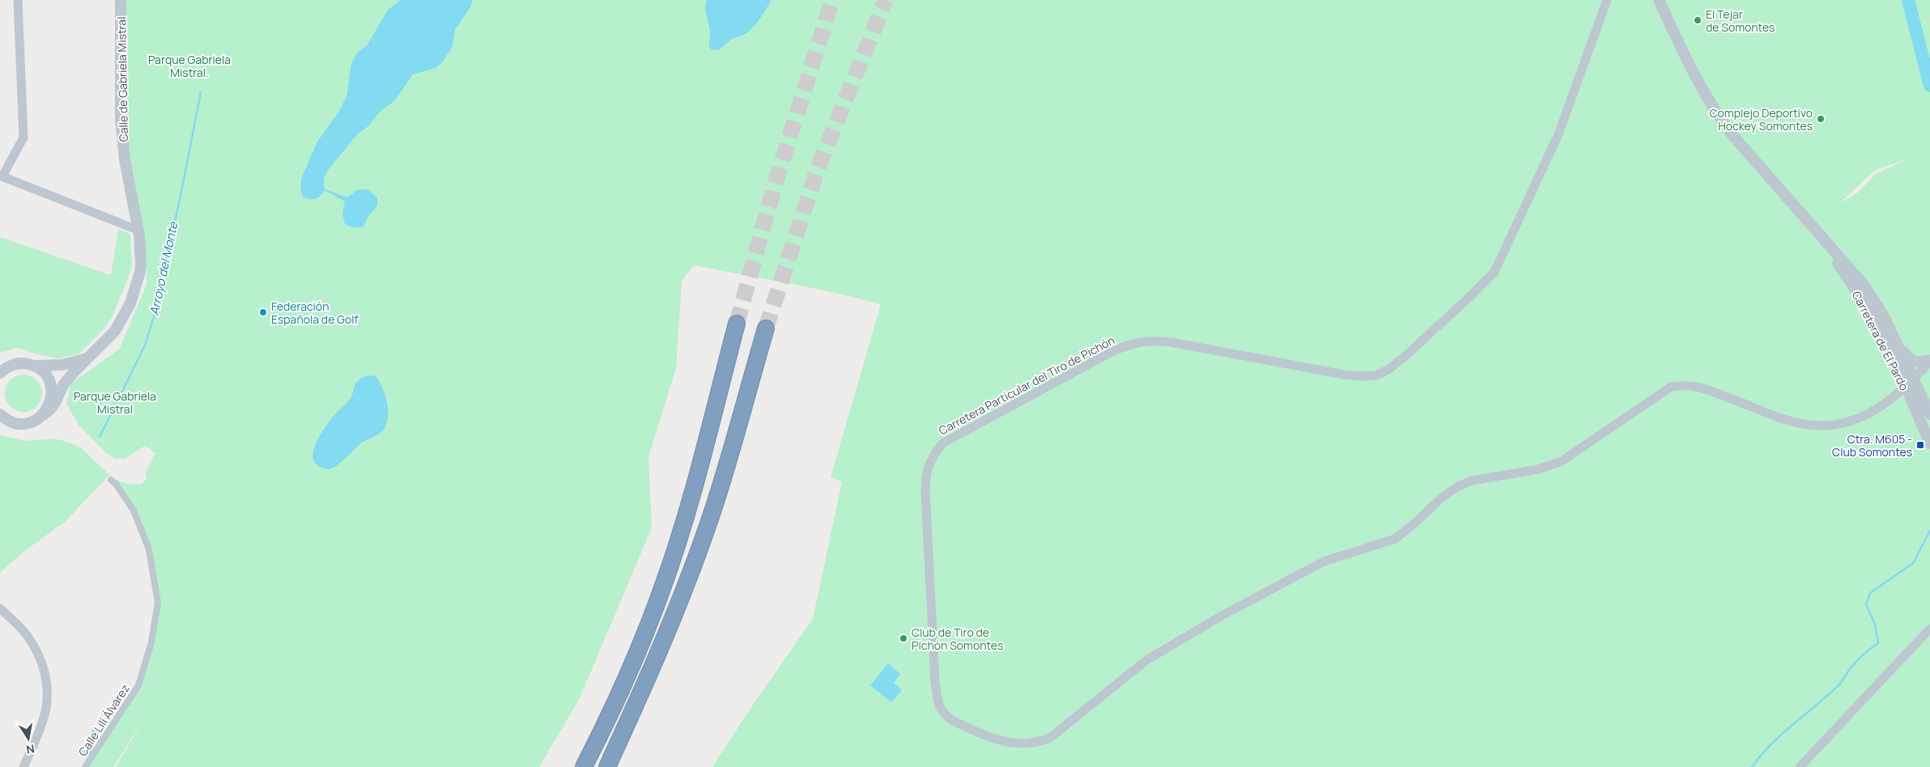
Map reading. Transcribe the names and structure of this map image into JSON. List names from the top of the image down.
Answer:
{
  "streets": {
    "street": [
      "Calle de Gabriela Mistral",
      "Carretera de El Pardo",
      "Carretera Particular del Tiro de Pichón",
      "Calle Lilí Álvarez"
    ]
  },
  "crossings": [
    ["Carretera de El Pardo", "Carretera Particular del Tiro de Pichón"]
  ],
  "water": ["Arroyo del Monte"],
  "parks": ["Parque Gabriela Mistral.", "Parque Gabriela Mistral"],
  "places": {
    "other": [
      "El Tejar de Somontes",
      "Complejo Deportivo Hockey Somontes",
      "Federación Española de Golf",
      "Club de Tiro de Pichón Somontes"
    ],
    "transit": ["Ctra. M605 - Club Somontes"]
  },
  "north": "bottom"
}
